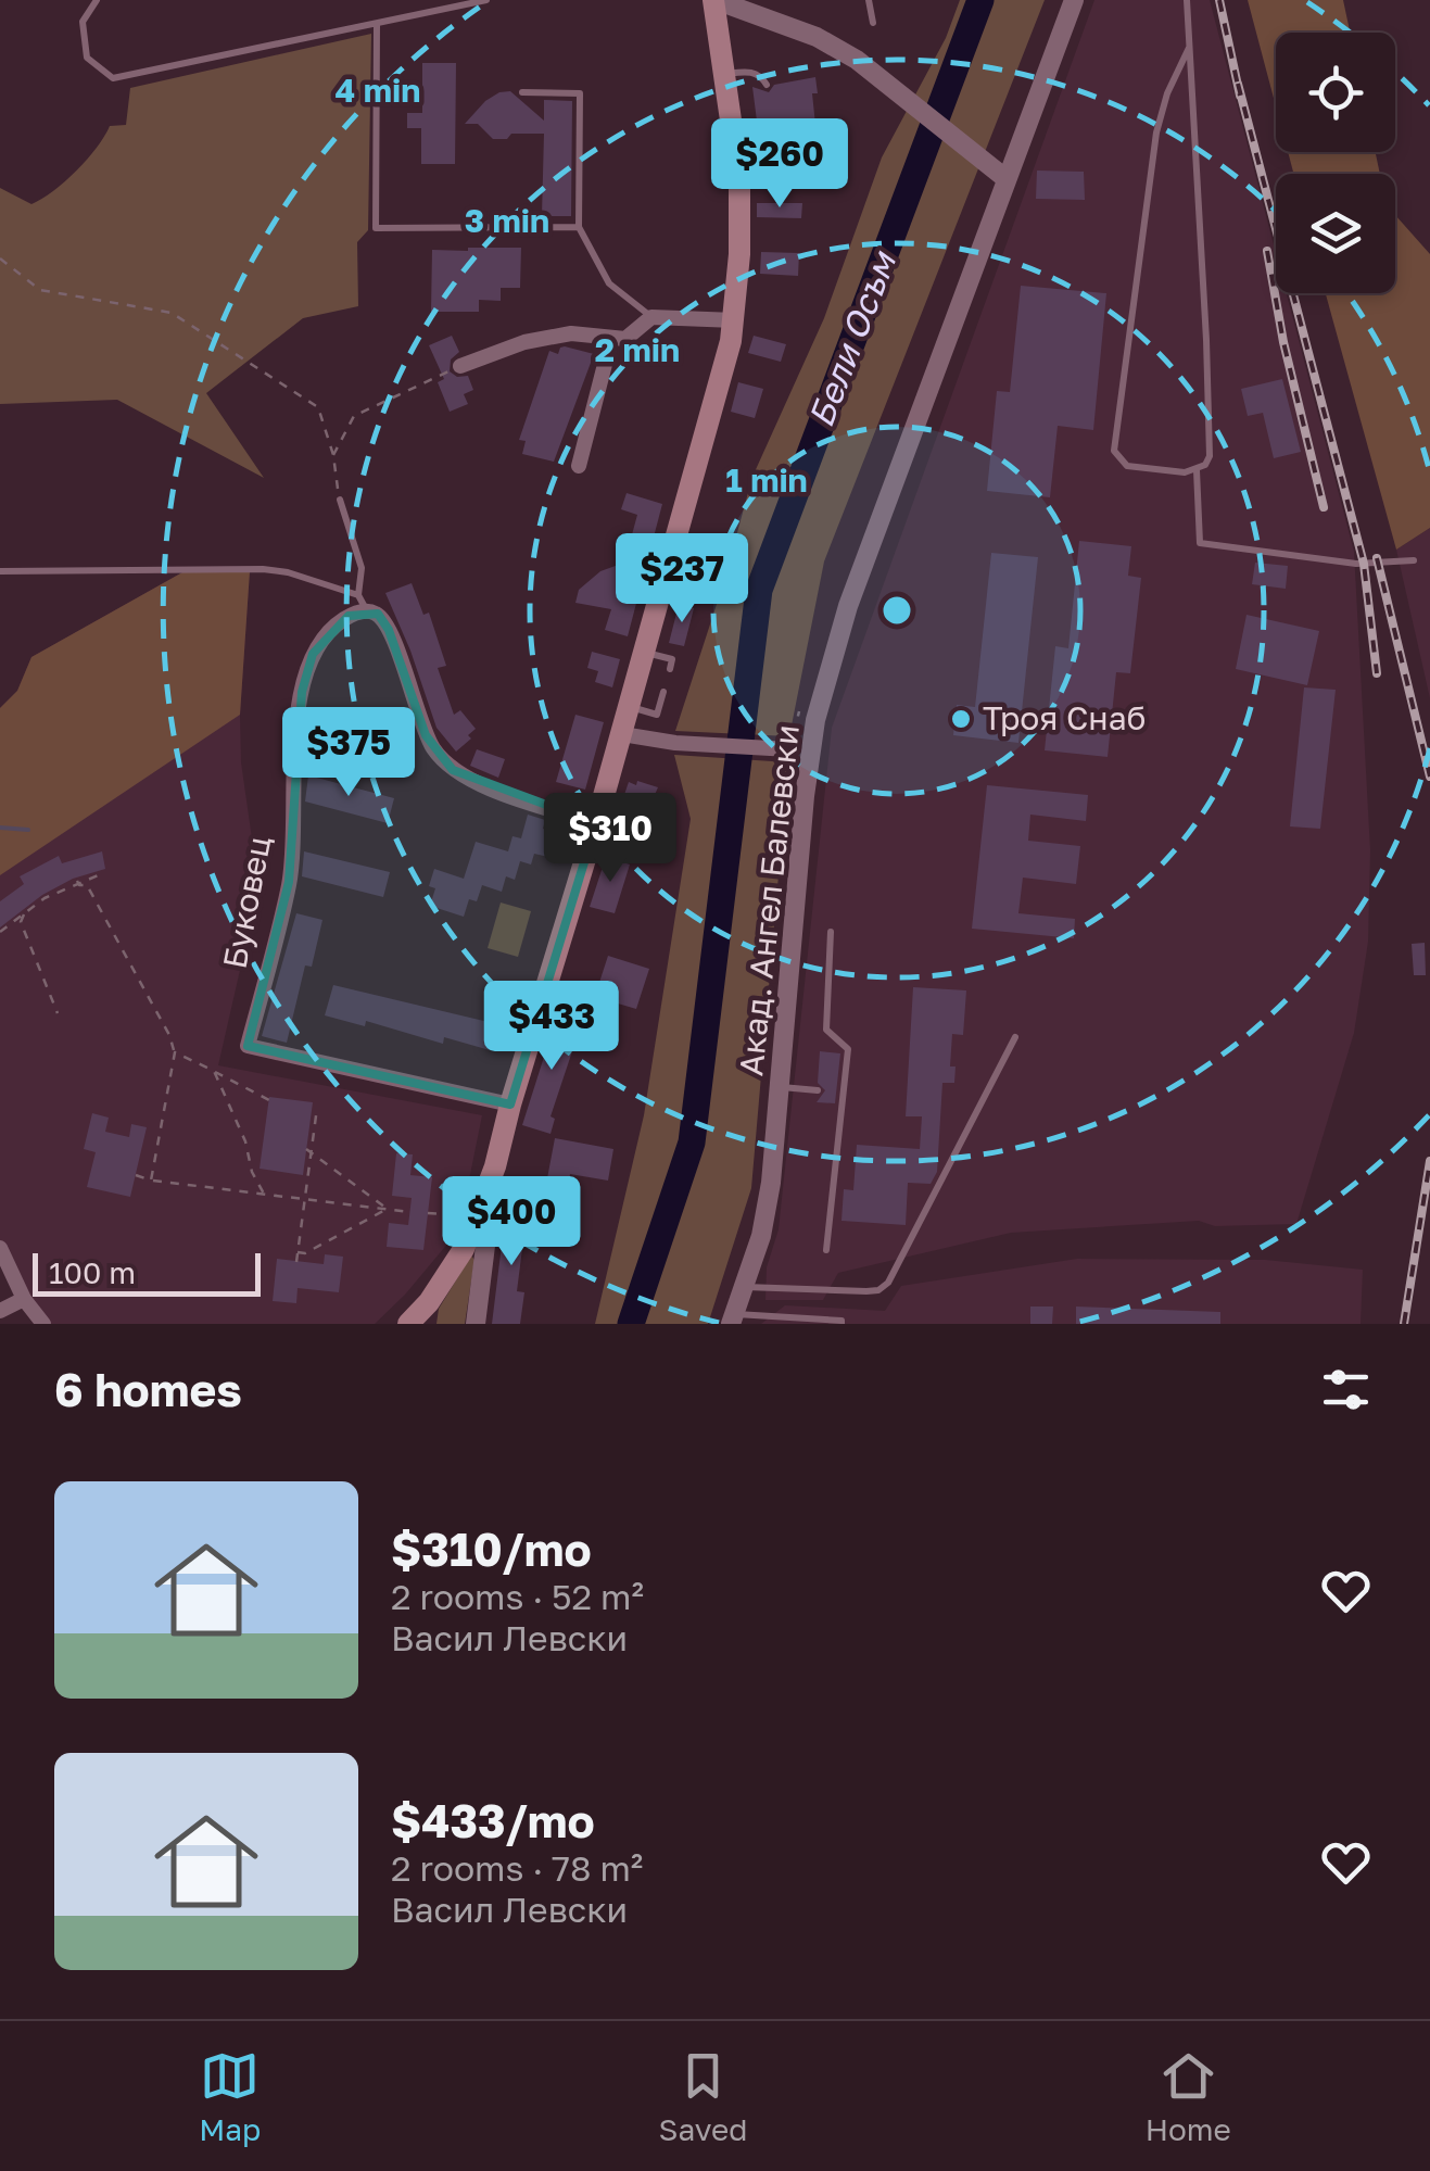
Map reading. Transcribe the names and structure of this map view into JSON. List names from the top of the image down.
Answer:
{
  "streets": {
    "street": ["Акад. Ангел Балевски", "Буковец"]
  },
  "water": ["Бели Осъм"],
  "places": ["Троя Снаб"],
  "scale_bar": "100 m",
  "page": {
    "price": [
      "$260",
      "$237",
      "$375",
      "$310",
      "$433",
      "$400"
    ],
    "scale": "100 m",
    "heading": "6 homes",
    "list": [
      {
        "name": "$310/mo",
        "note": "2 rooms · 52 m² · Васил Левски"
      },
      {
        "name": "$433/mo",
        "note": "2 rooms · 78 m² · Васил Левски"
      }
    ],
    "tabs": ["Map", "Saved", "Home"]
  },
  "rings": [
    "4 min",
    "3 min",
    "2 min",
    "1 min"
  ]
}
